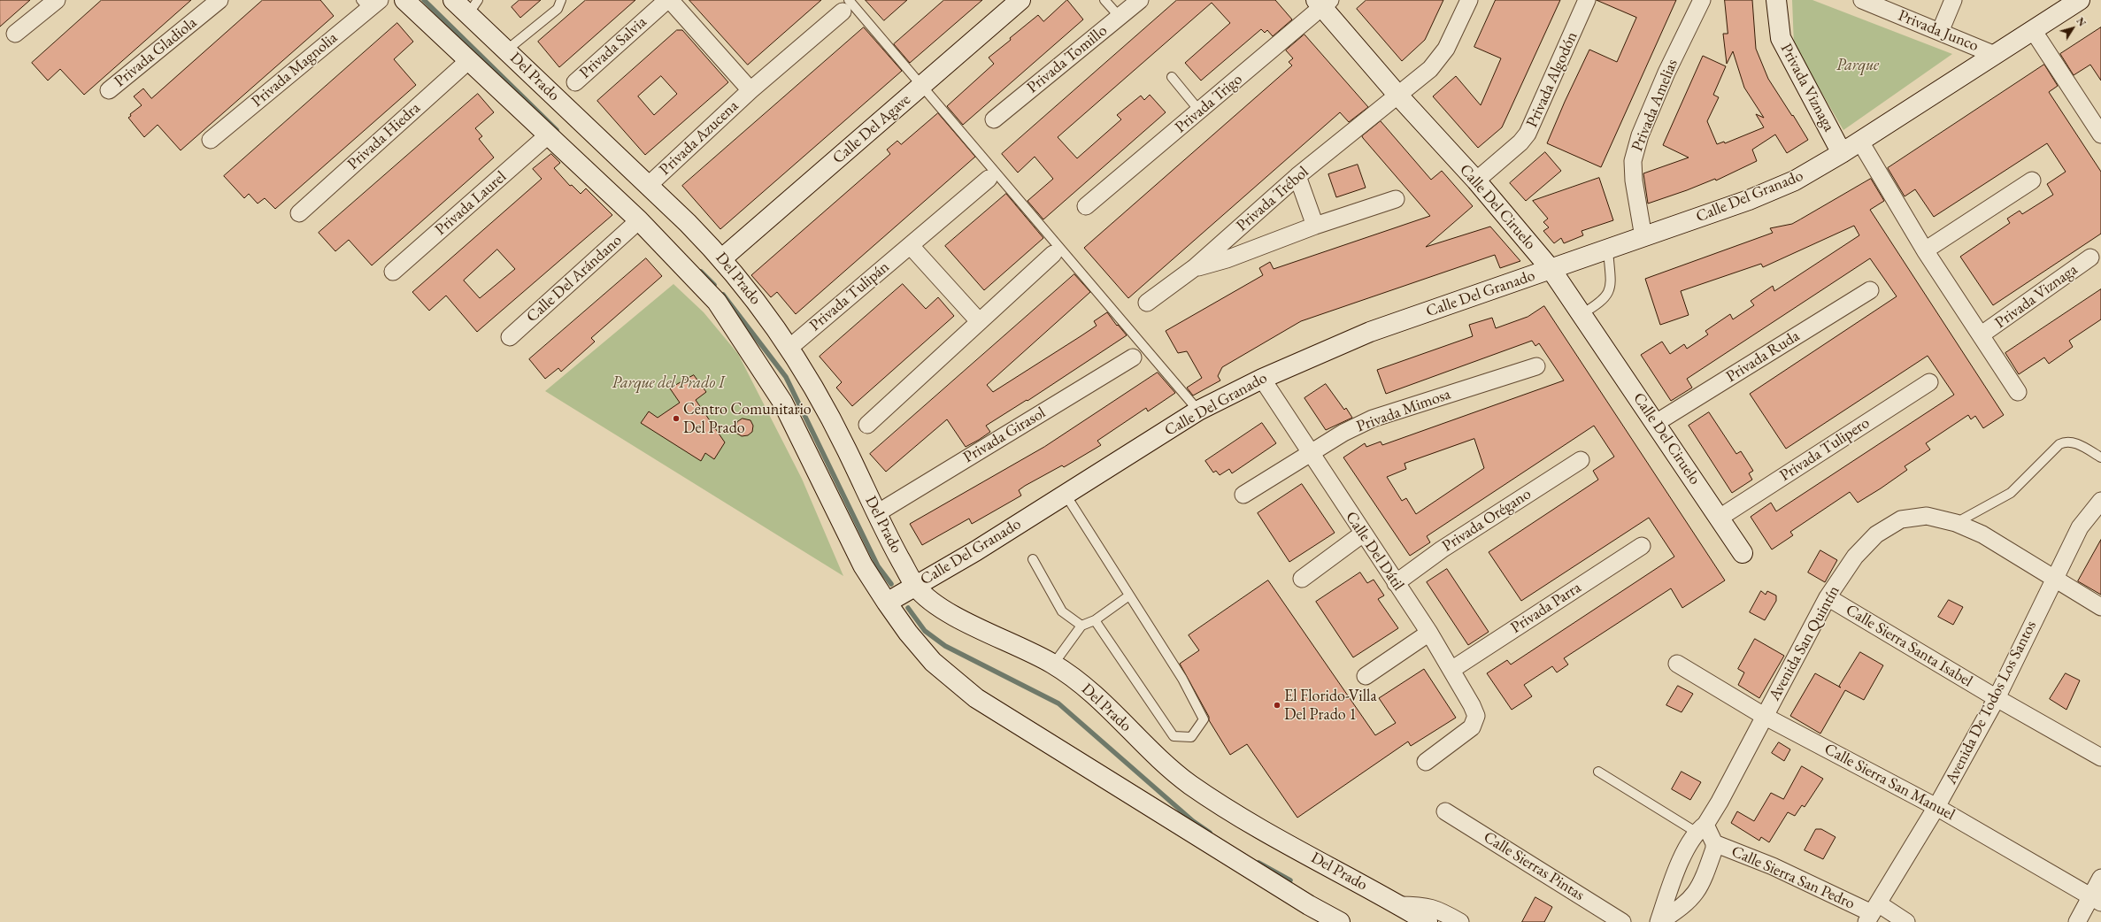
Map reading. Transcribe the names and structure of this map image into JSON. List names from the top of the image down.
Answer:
{
  "streets": {
    "main road": [
      "Del Prado",
      "Privada Viznaga",
      "Calle Del Agave",
      "Calle Del Granado",
      "Calle Del Ciruelo"
    ],
    "street": [
      "Privada Junco",
      "Privada Salvia",
      "Privada Gladiola",
      "Privada Tomillo",
      "Privada Magnolia",
      "Privada Algodón",
      "Privada Trigo",
      "Privada Amelias",
      "Privada Hiedra",
      "Privada Azucena",
      "Privada Trébol",
      "Privada Laurel",
      "Calle Del Arándano",
      "Privada Tulipán",
      "Privada Ruda",
      "Privada Mimosa",
      "Privada Girasol",
      "Privada Tulipero",
      "Privada Orégano",
      "Calle Del Dátil",
      "Privada Parra",
      "Avenida San Quintín",
      "Calle Sierra Santa Isabel",
      "Avenida De Todos Los Santos",
      "Calle Sierra San Manuel",
      "Calle Sierras Pintas",
      "Calle Sierra San Pedro"
    ]
  },
  "crossings": [
    ["Privada Junco", "Calle Del Granado"],
    ["Del Prado", "Calle Del Agave"],
    ["Del Prado", "Privada Hiedra"],
    ["Del Prado", "Privada Azucena"],
    ["Del Prado", "Calle Del Granado"],
    ["Del Prado", "Privada Laurel"],
    ["Del Prado", "Calle Del Arándano"],
    ["Del Prado", "Privada Tulipán"],
    ["Del Prado", "Privada Girasol"],
    ["Privada Algodón", "Calle Del Ciruelo"],
    ["Privada Viznaga", "Calle Del Granado"],
    ["Privada Trigo", "Calle Del Ciruelo"],
    ["Privada Amelias", "Calle Del Granado"],
    ["Calle Del Granado", "Calle Del Ciruelo"],
    ["Calle Del Granado", "Calle Del Dátil"],
    ["Privada Trébol", "Calle Del Ciruelo"],
    ["Calle Del Ciruelo", "Privada Ruda"],
    ["Calle Del Ciruelo", "Privada Tulipero"],
    ["Privada Mimosa", "Calle Del Dátil"],
    ["Privada Orégano", "Calle Del Dátil"],
    ["Calle Del Dátil", "Privada Parra"],
    ["Avenida San Quintín", "Calle Sierra Santa Isabel"],
    ["Avenida San Quintín", "Avenida De Todos Los Santos"],
    ["Avenida San Quintín", "Calle Sierra San Manuel"],
    ["Calle Sierra Santa Isabel", "Avenida De Todos Los Santos"],
    ["Avenida De Todos Los Santos", "Calle Sierra San Manuel"],
    ["Avenida De Todos Los Santos", "Calle Sierra San Pedro"]
  ],
  "parks": ["Parque", "Parque del Prado I"],
  "places": ["Centro Comunitario Del Prado", "El Florido-Villa Del Prado 1"],
  "north": "top right"
}
